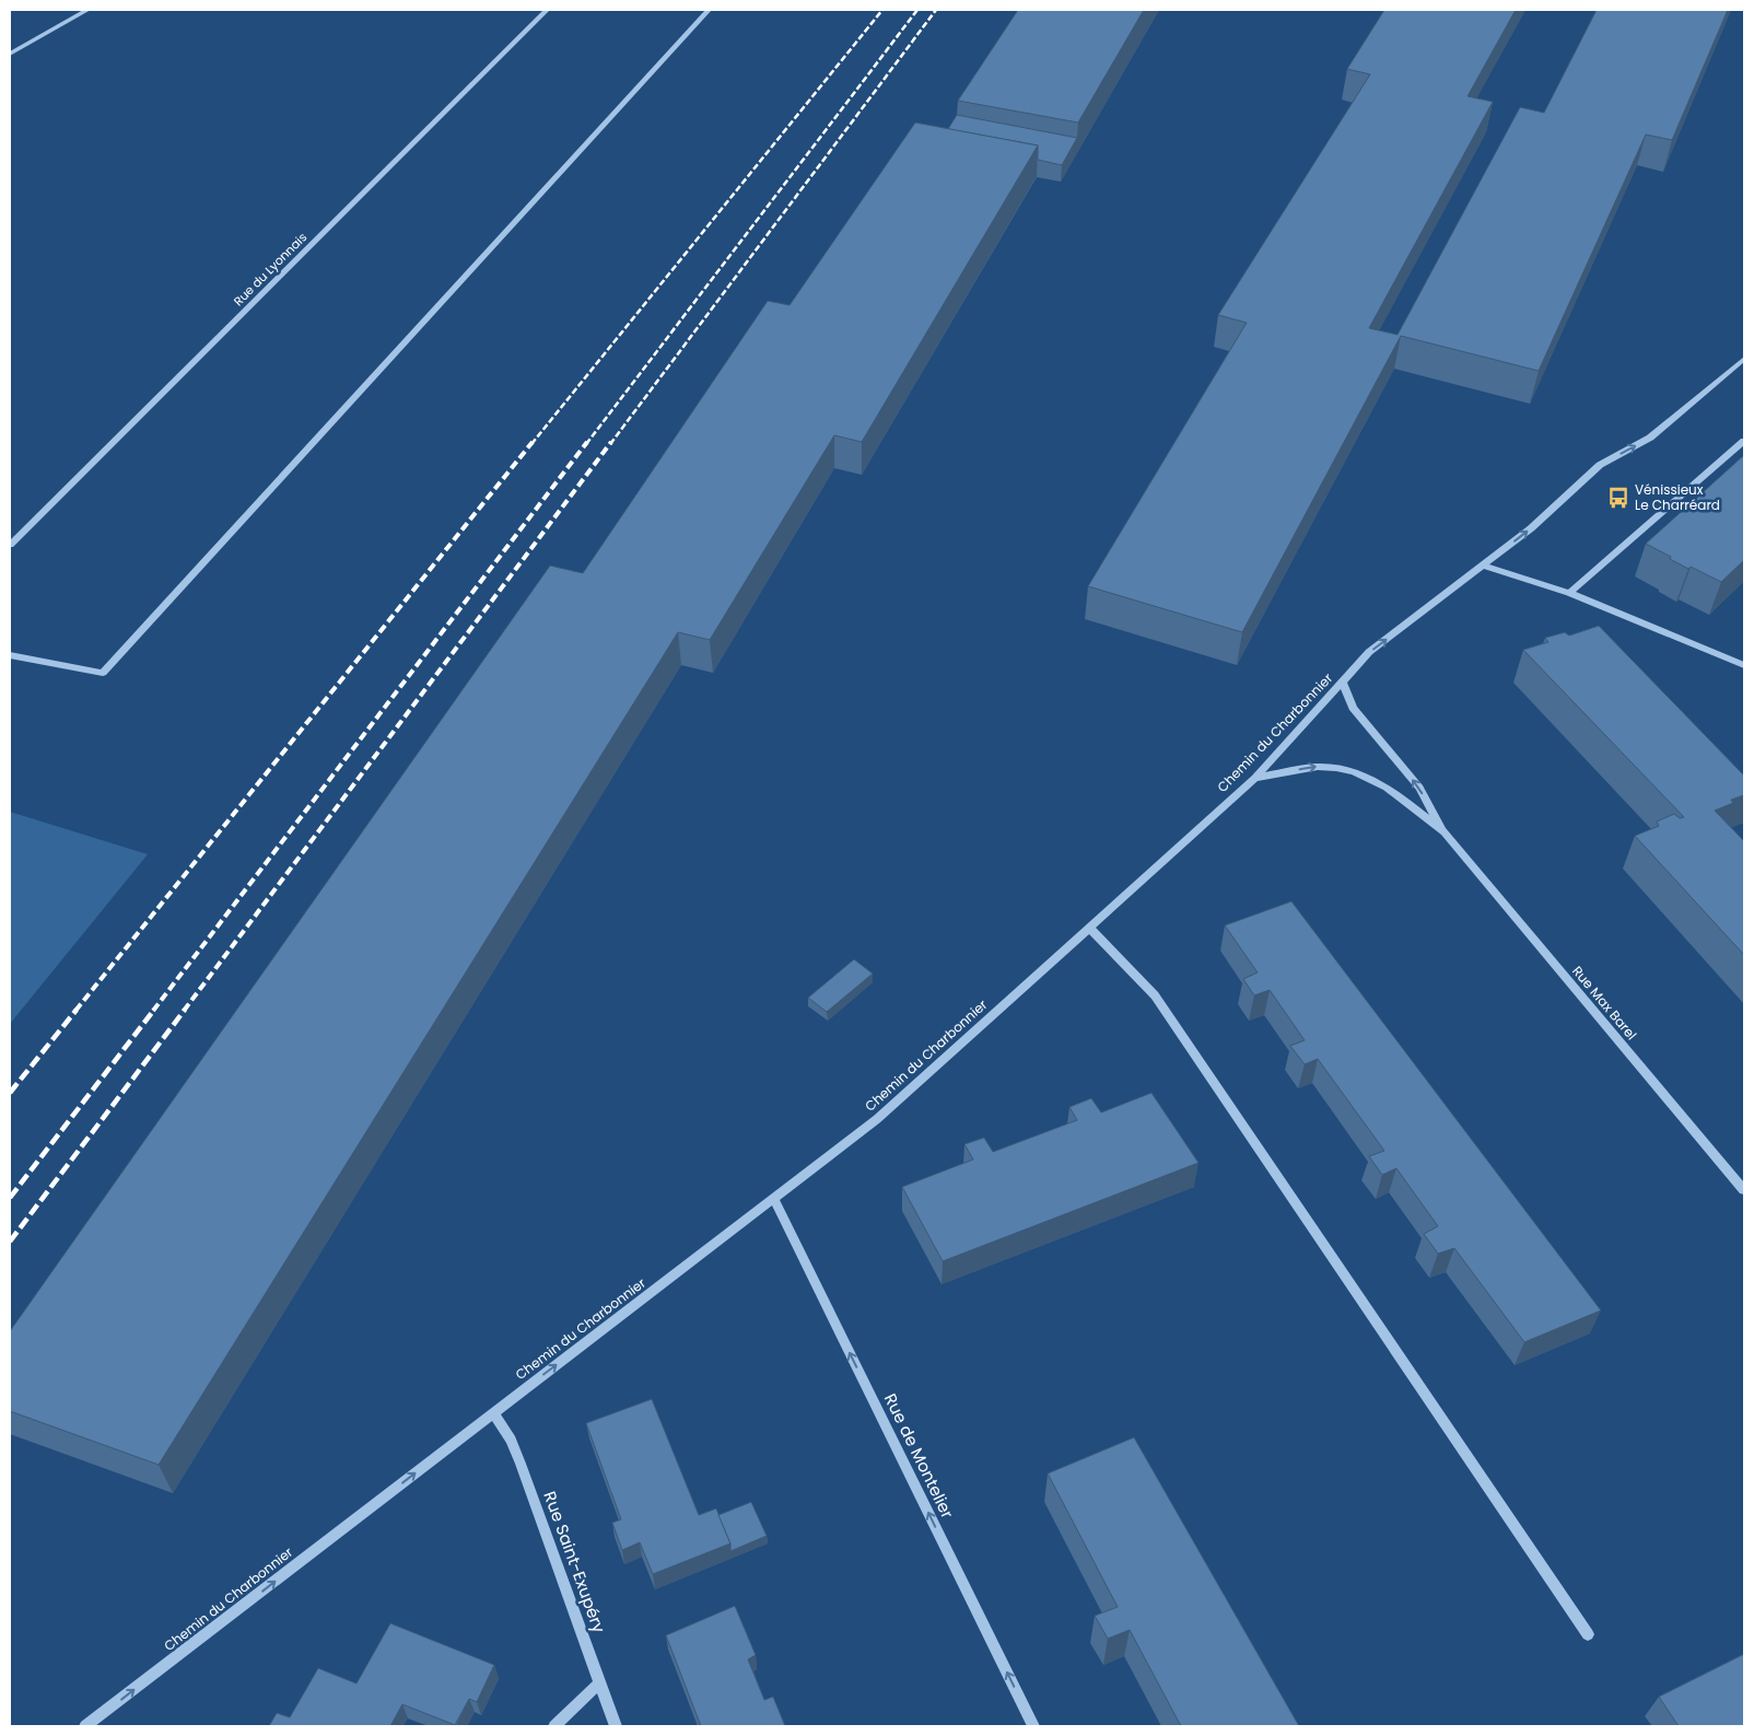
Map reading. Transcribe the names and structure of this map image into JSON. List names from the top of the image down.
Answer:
{
  "streets": {
    "street": [
      "Rue du Lyonnais",
      "Chemin du Charbonnier",
      "Rue Max Barel",
      "Rue de Montelier",
      "Rue Saint-Exupéry"
    ]
  },
  "crossings": [
    ["Chemin du Charbonnier", "Rue Max Barel"],
    ["Chemin du Charbonnier", "Rue de Montelier"],
    ["Chemin du Charbonnier", "Rue Saint-Exupéry"]
  ],
  "one_way": ["Chemin du Charbonnier", "Rue de Montelier"],
  "places": {
    "bus stop": ["Vénissieux Le Charréard"]
  }
}
